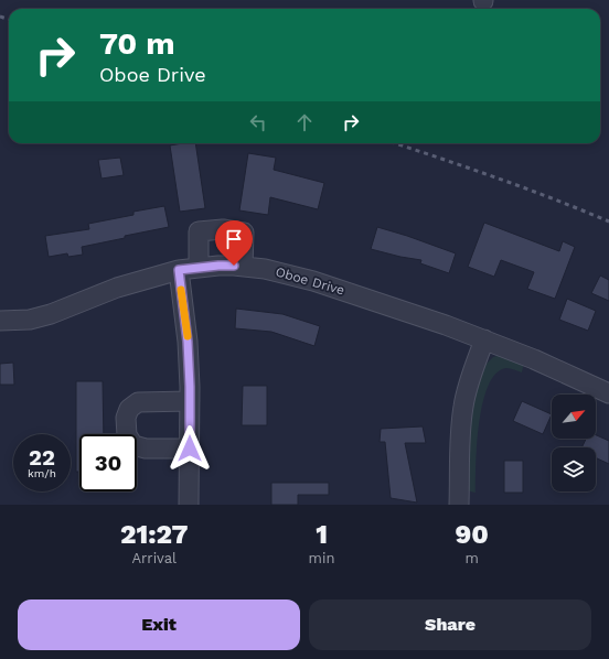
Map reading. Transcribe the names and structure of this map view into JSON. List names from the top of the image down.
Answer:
{
  "streets": {
    "street": ["Oboe Drive"]
  },
  "north": "top right",
  "page": {
    "turn": ["70 m", "Oboe Drive"],
    "speed": "22 km/h",
    "limit": "30",
    "eta": [
      "21:27",
      "Arrival",
      "1",
      "min",
      "90",
      "m"
    ],
    "buttons": ["Exit", "Share"]
  }
}
